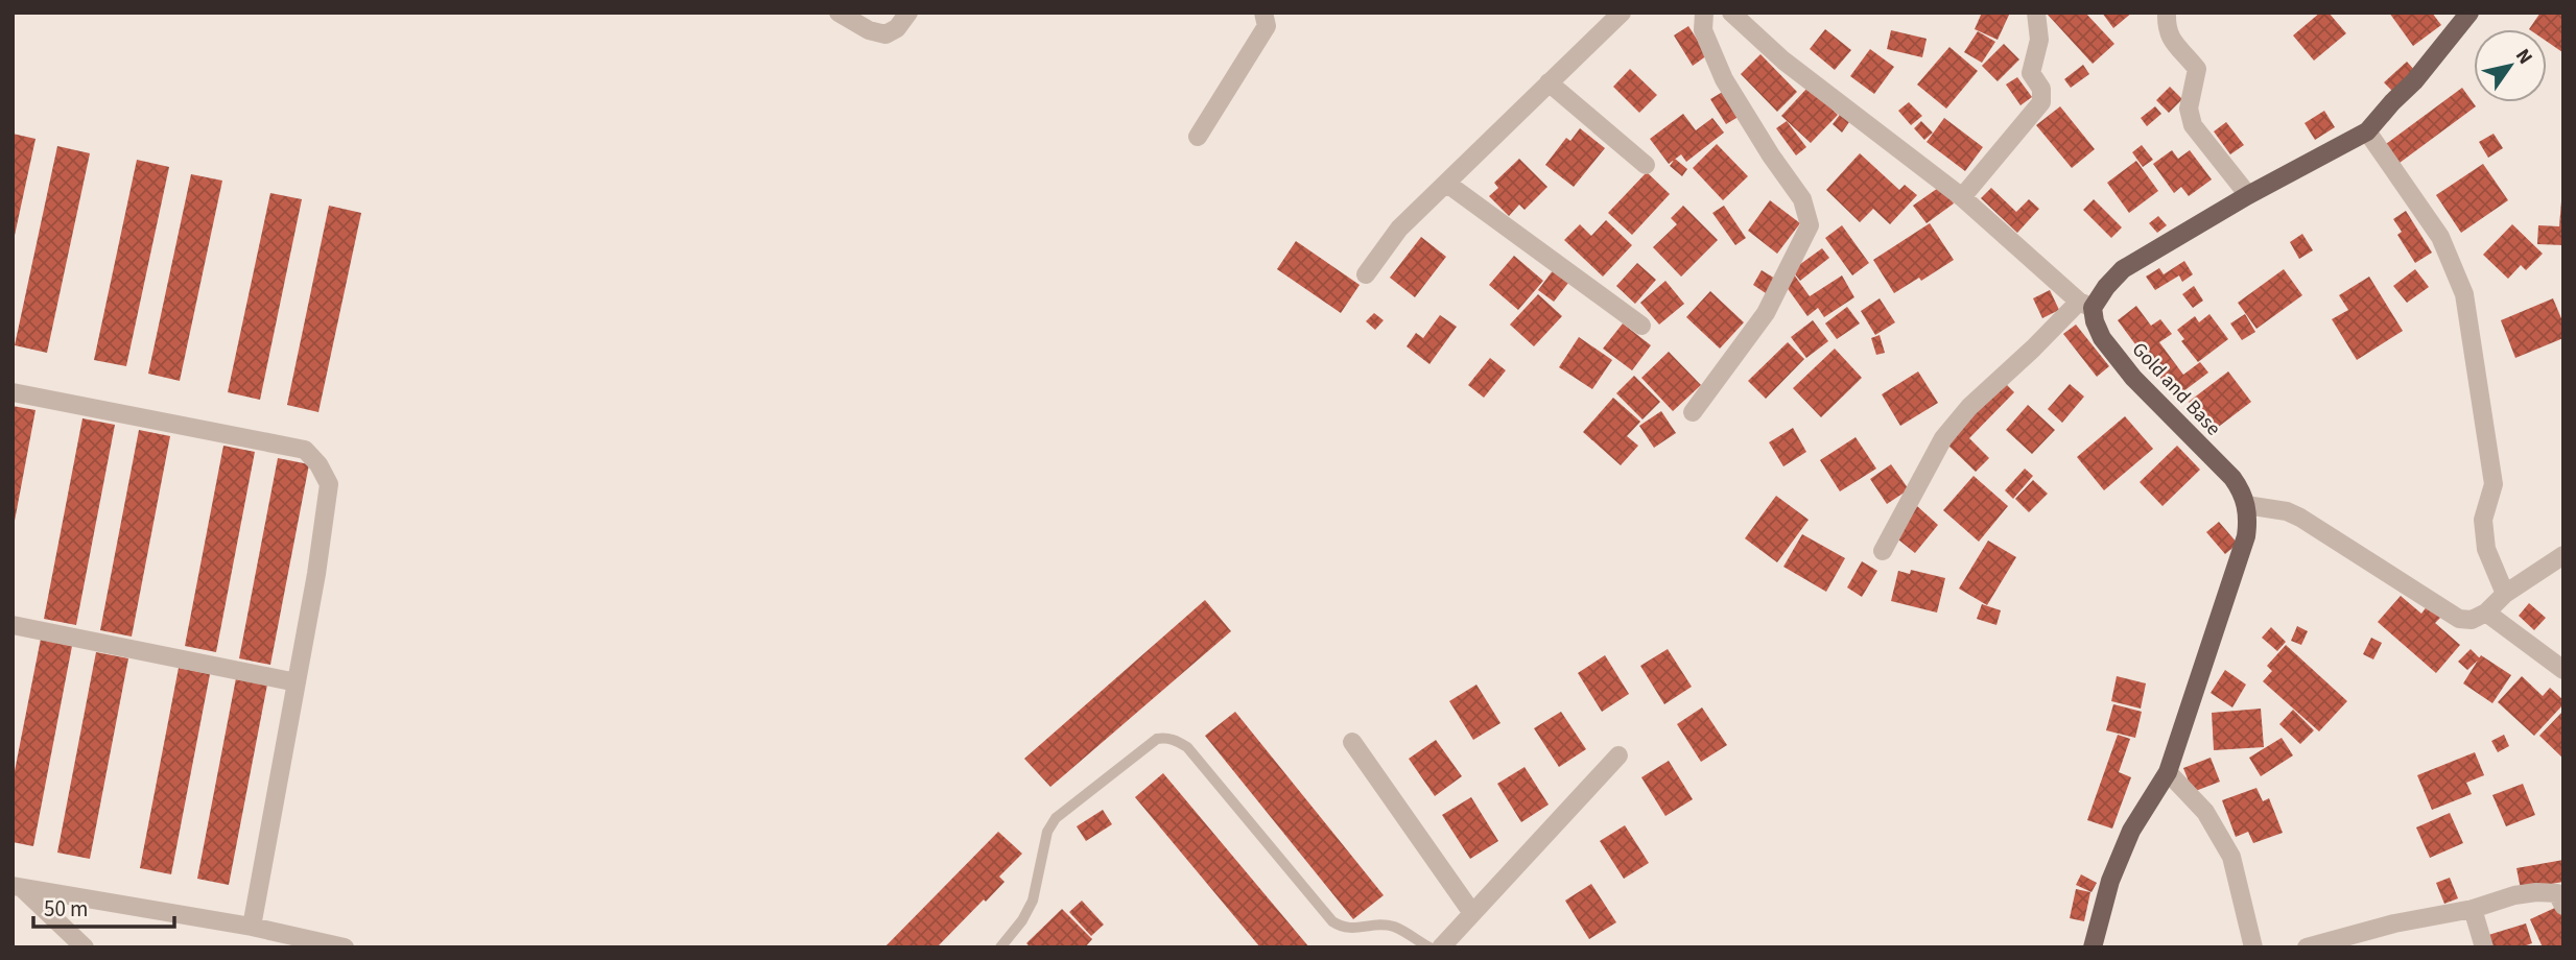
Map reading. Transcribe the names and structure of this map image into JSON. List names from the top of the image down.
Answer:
{
  "streets": {
    "main road": ["Gold and Base"]
  },
  "scale_bar": "50 m",
  "north": "top right"
}
